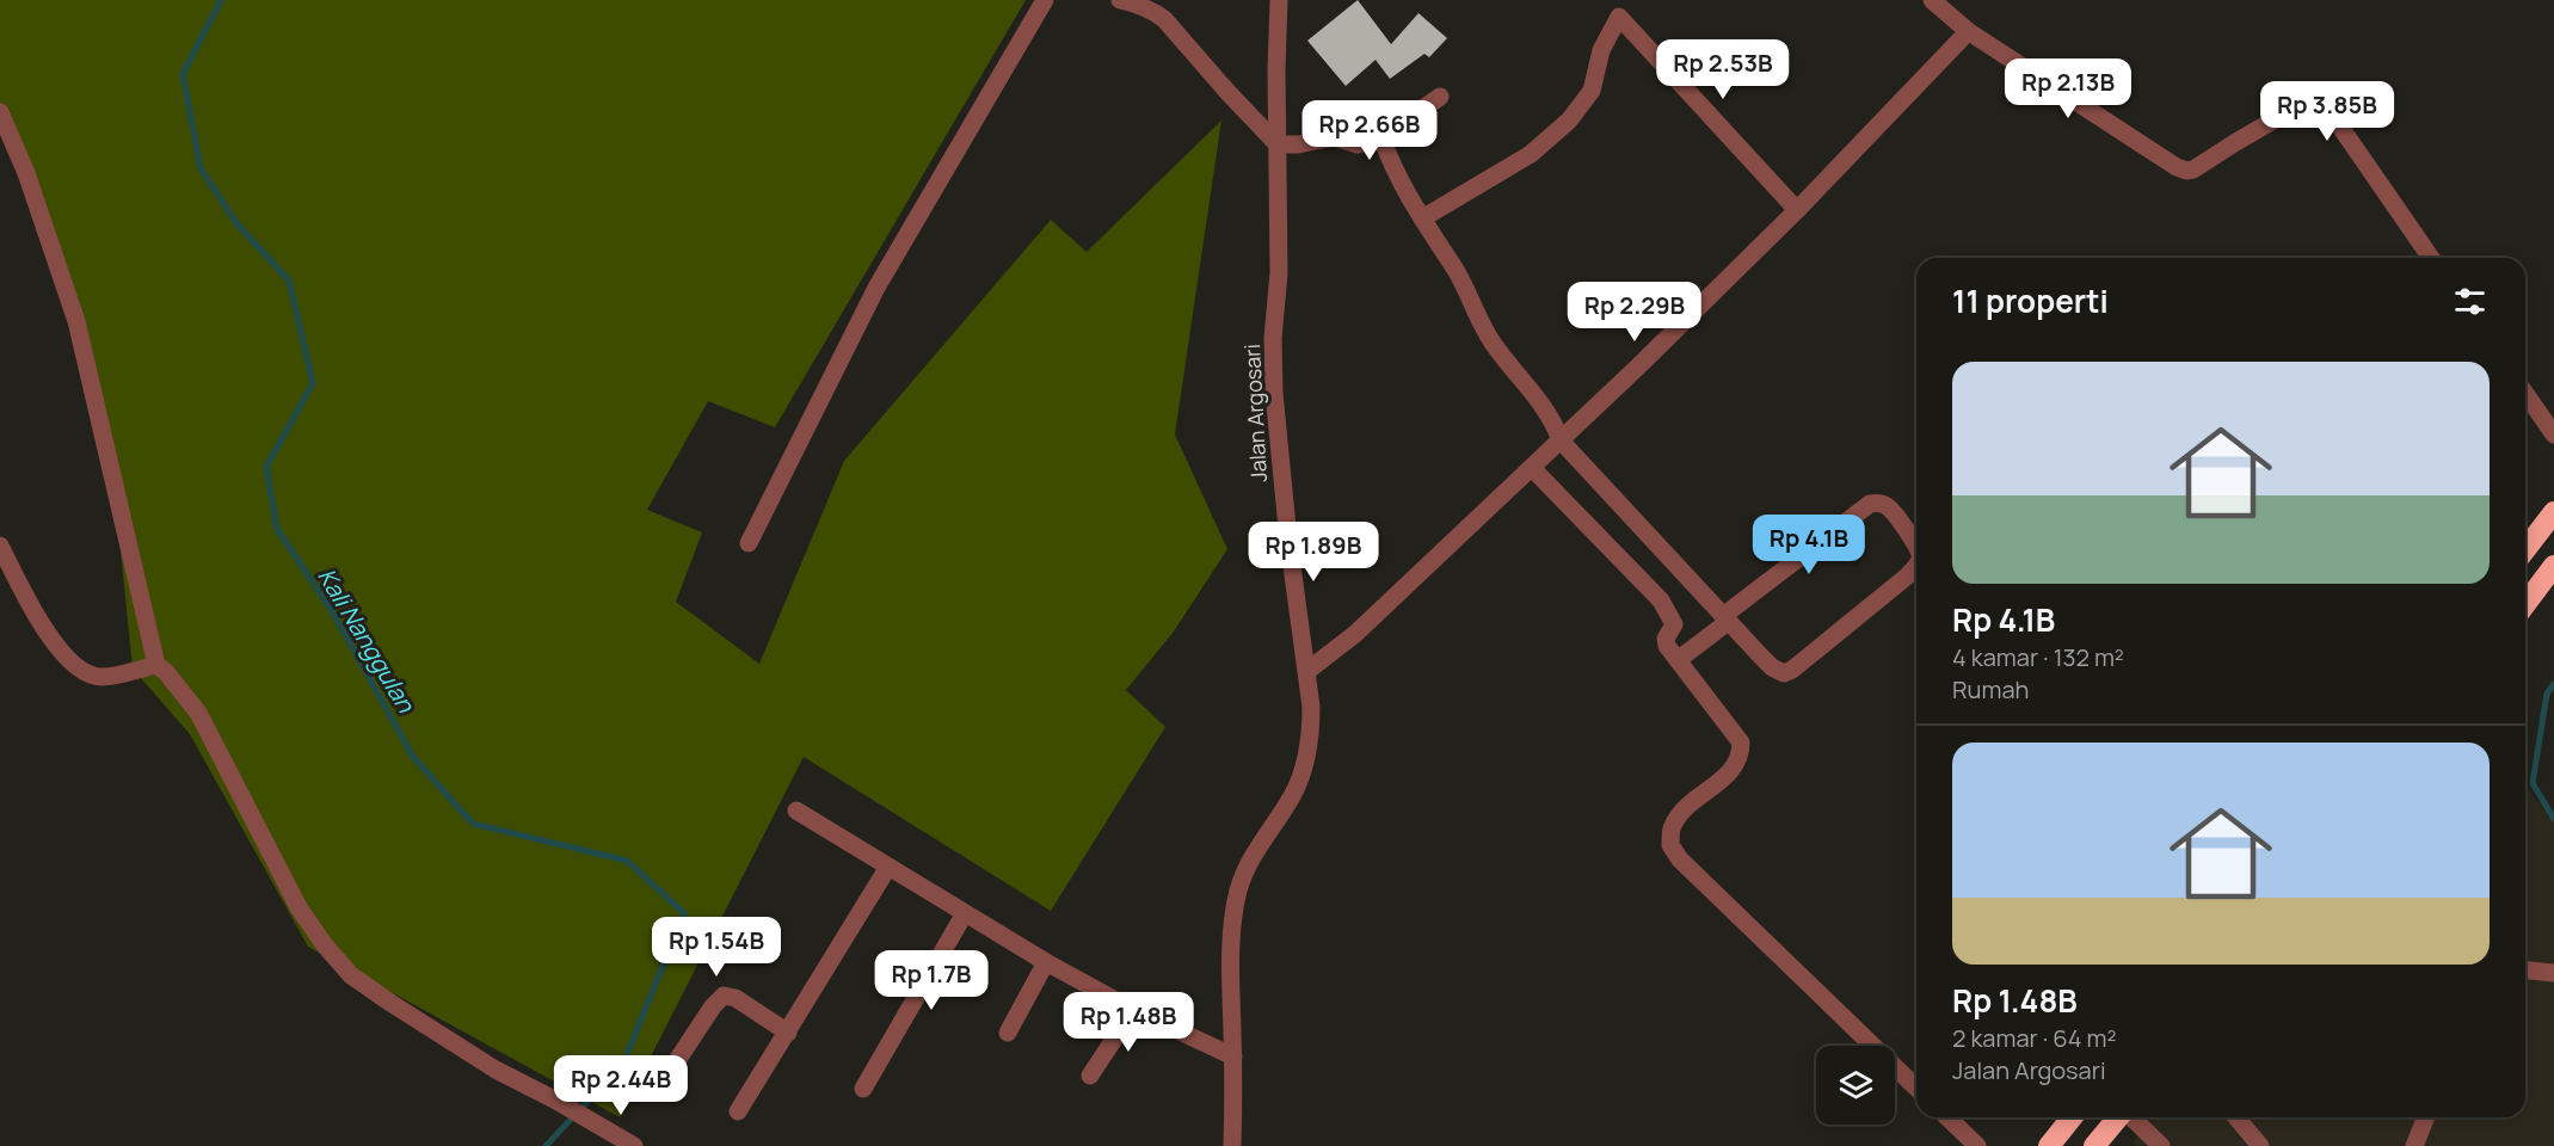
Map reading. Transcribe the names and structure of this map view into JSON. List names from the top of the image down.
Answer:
{
  "streets": {
    "street": ["Jalan Argosari"]
  },
  "water": ["Kali Nanggulan"],
  "page": {
    "price": [
      "Rp 2.53B",
      "Rp 2.13B",
      "Rp 3.85B",
      "Rp 2.66B",
      "Rp 2.29B",
      "Rp 4.1B",
      "Rp 1.89B",
      "Rp 1.54B",
      "Rp 1.7B",
      "Rp 1.48B",
      "Rp 2.44B"
    ],
    "heading": "11 properti",
    "list": [
      {
        "name": "Rp 4.1B",
        "note": "4 kamar · 132 m² · Rumah"
      },
      {
        "name": "Rp 1.48B",
        "note": "2 kamar · 64 m² · Jalan Argosari"
      }
    ]
  }
}
